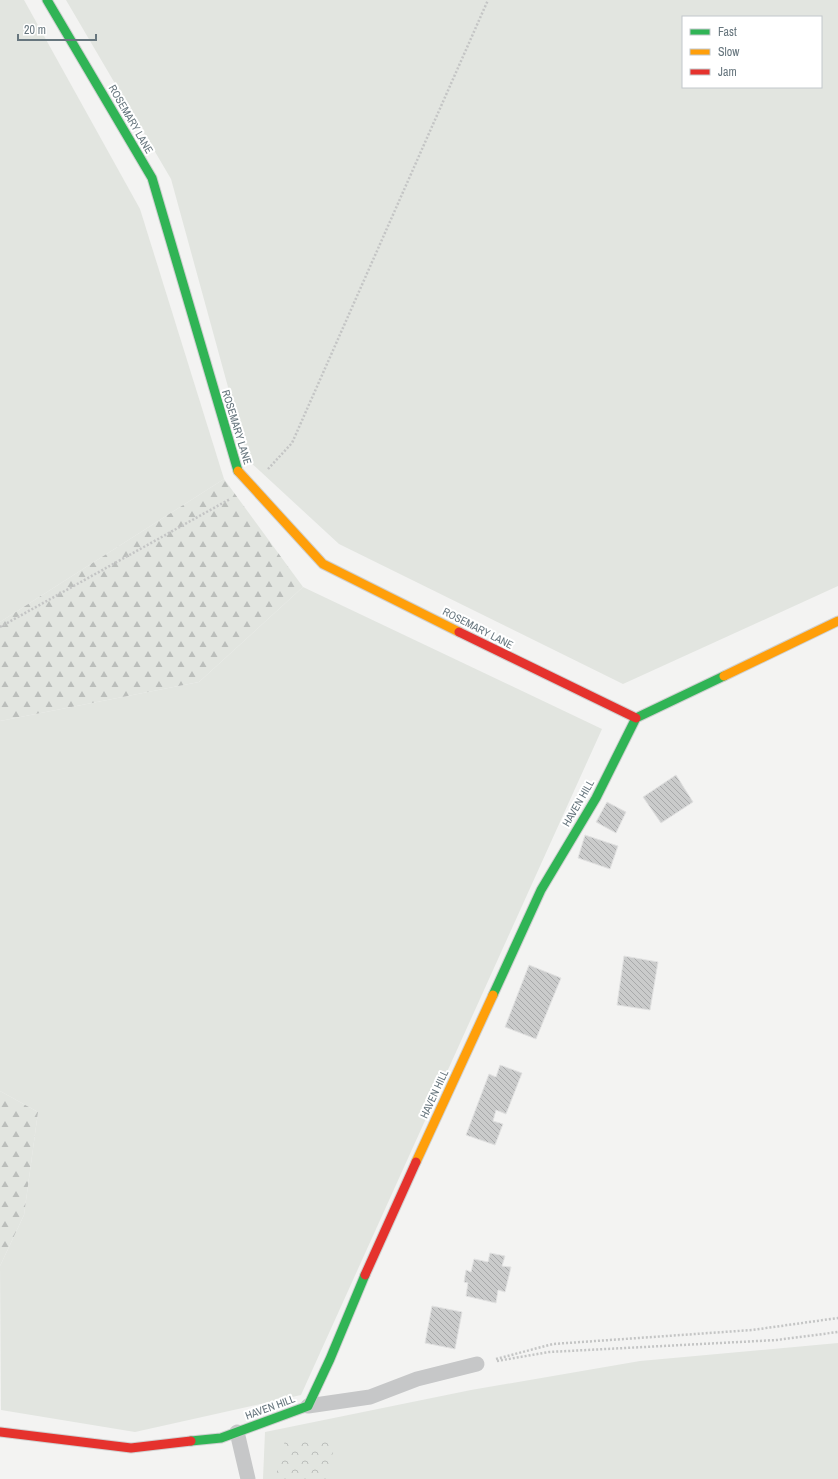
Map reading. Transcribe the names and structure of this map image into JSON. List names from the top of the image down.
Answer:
{
  "streets": {
    "street": ["ROSEMARY LANE", "HAVEN HILL"]
  },
  "crossings": [
    ["ROSEMARY LANE", "HAVEN HILL"]
  ],
  "legend": ["Fast", "Slow", "Jam"],
  "scale_bar": "20 m"
}
